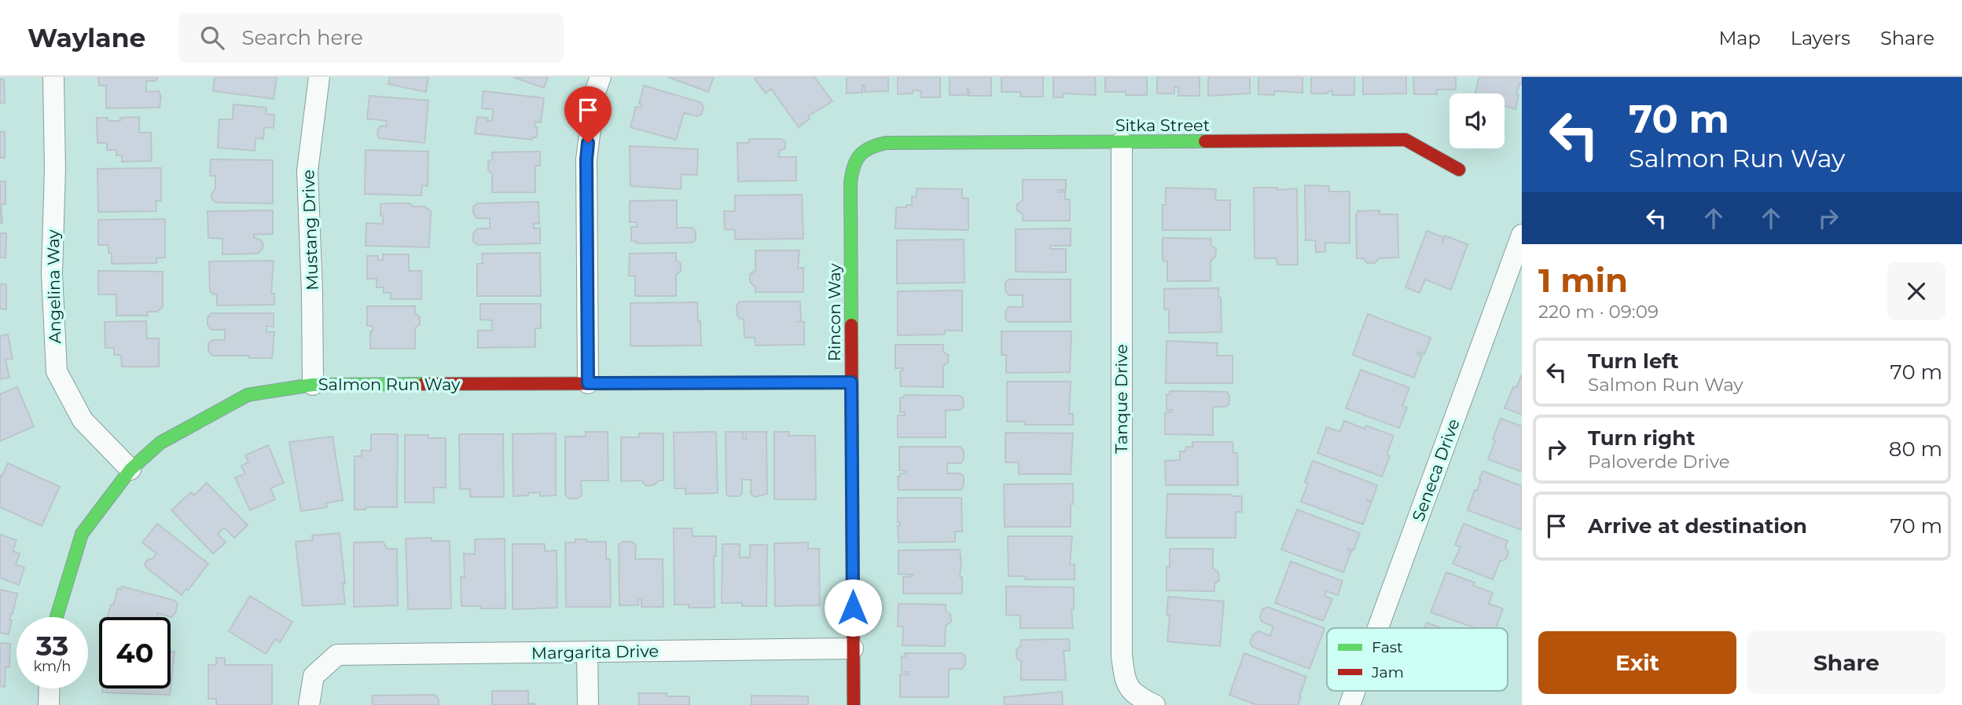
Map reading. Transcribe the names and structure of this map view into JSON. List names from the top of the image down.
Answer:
{
  "streets": {
    "street": [
      "Sitka Street",
      "Mustang Drive",
      "Angelina Way",
      "Rincon Way",
      "Salmon Run Way",
      "Tanque Drive",
      "Seneca Drive",
      "Margarita Drive"
    ]
  },
  "crossings": [
    ["Sitka Street", "Rincon Way"],
    ["Sitka Street", "Tanque Drive"],
    ["Mustang Drive", "Salmon Run Way"],
    ["Angelina Way", "Salmon Run Way"],
    ["Rincon Way", "Salmon Run Way"],
    ["Rincon Way", "Margarita Drive"]
  ],
  "legend": ["Fast", "Jam"],
  "page": {
    "header": "Waylane",
    "search": "Search here",
    "nav": ["Map", "Layers", "Share"],
    "turn": ["70 m", "Salmon Run Way"],
    "heading": ["1 min", "220 m · 09:09"],
    "list": [
      {
        "name": "Turn left",
        "note": "Salmon Run Way",
        "value": "70 m"
      },
      {
        "name": "Turn right",
        "note": "Paloverde Drive",
        "value": "80 m"
      },
      {
        "name": "Arrive at destination",
        "value": "70 m"
      }
    ],
    "speed": "33 km/h",
    "limit": "40",
    "buttons": ["Exit", "Share"]
  }
}
